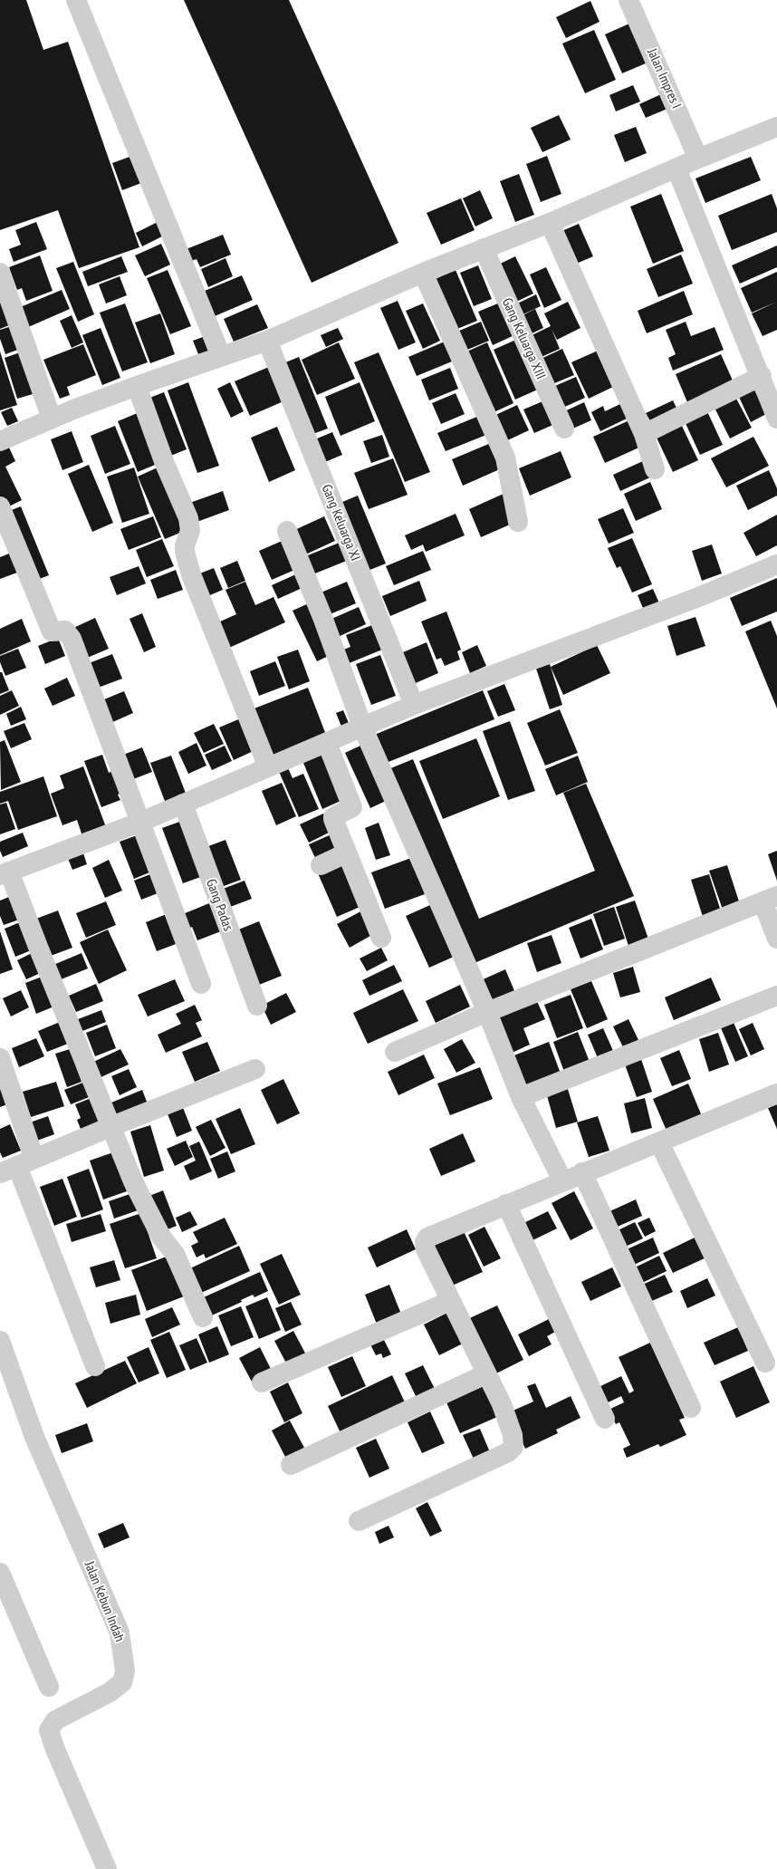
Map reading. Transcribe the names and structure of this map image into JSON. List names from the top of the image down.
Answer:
{
  "streets": {
    "street": [
      "Jalan Impres I",
      "Gang Keluarga XIII",
      "Gang Keluarga XI",
      "Gang Padas",
      "Jalan Kebun Indah"
    ]
  }
}
